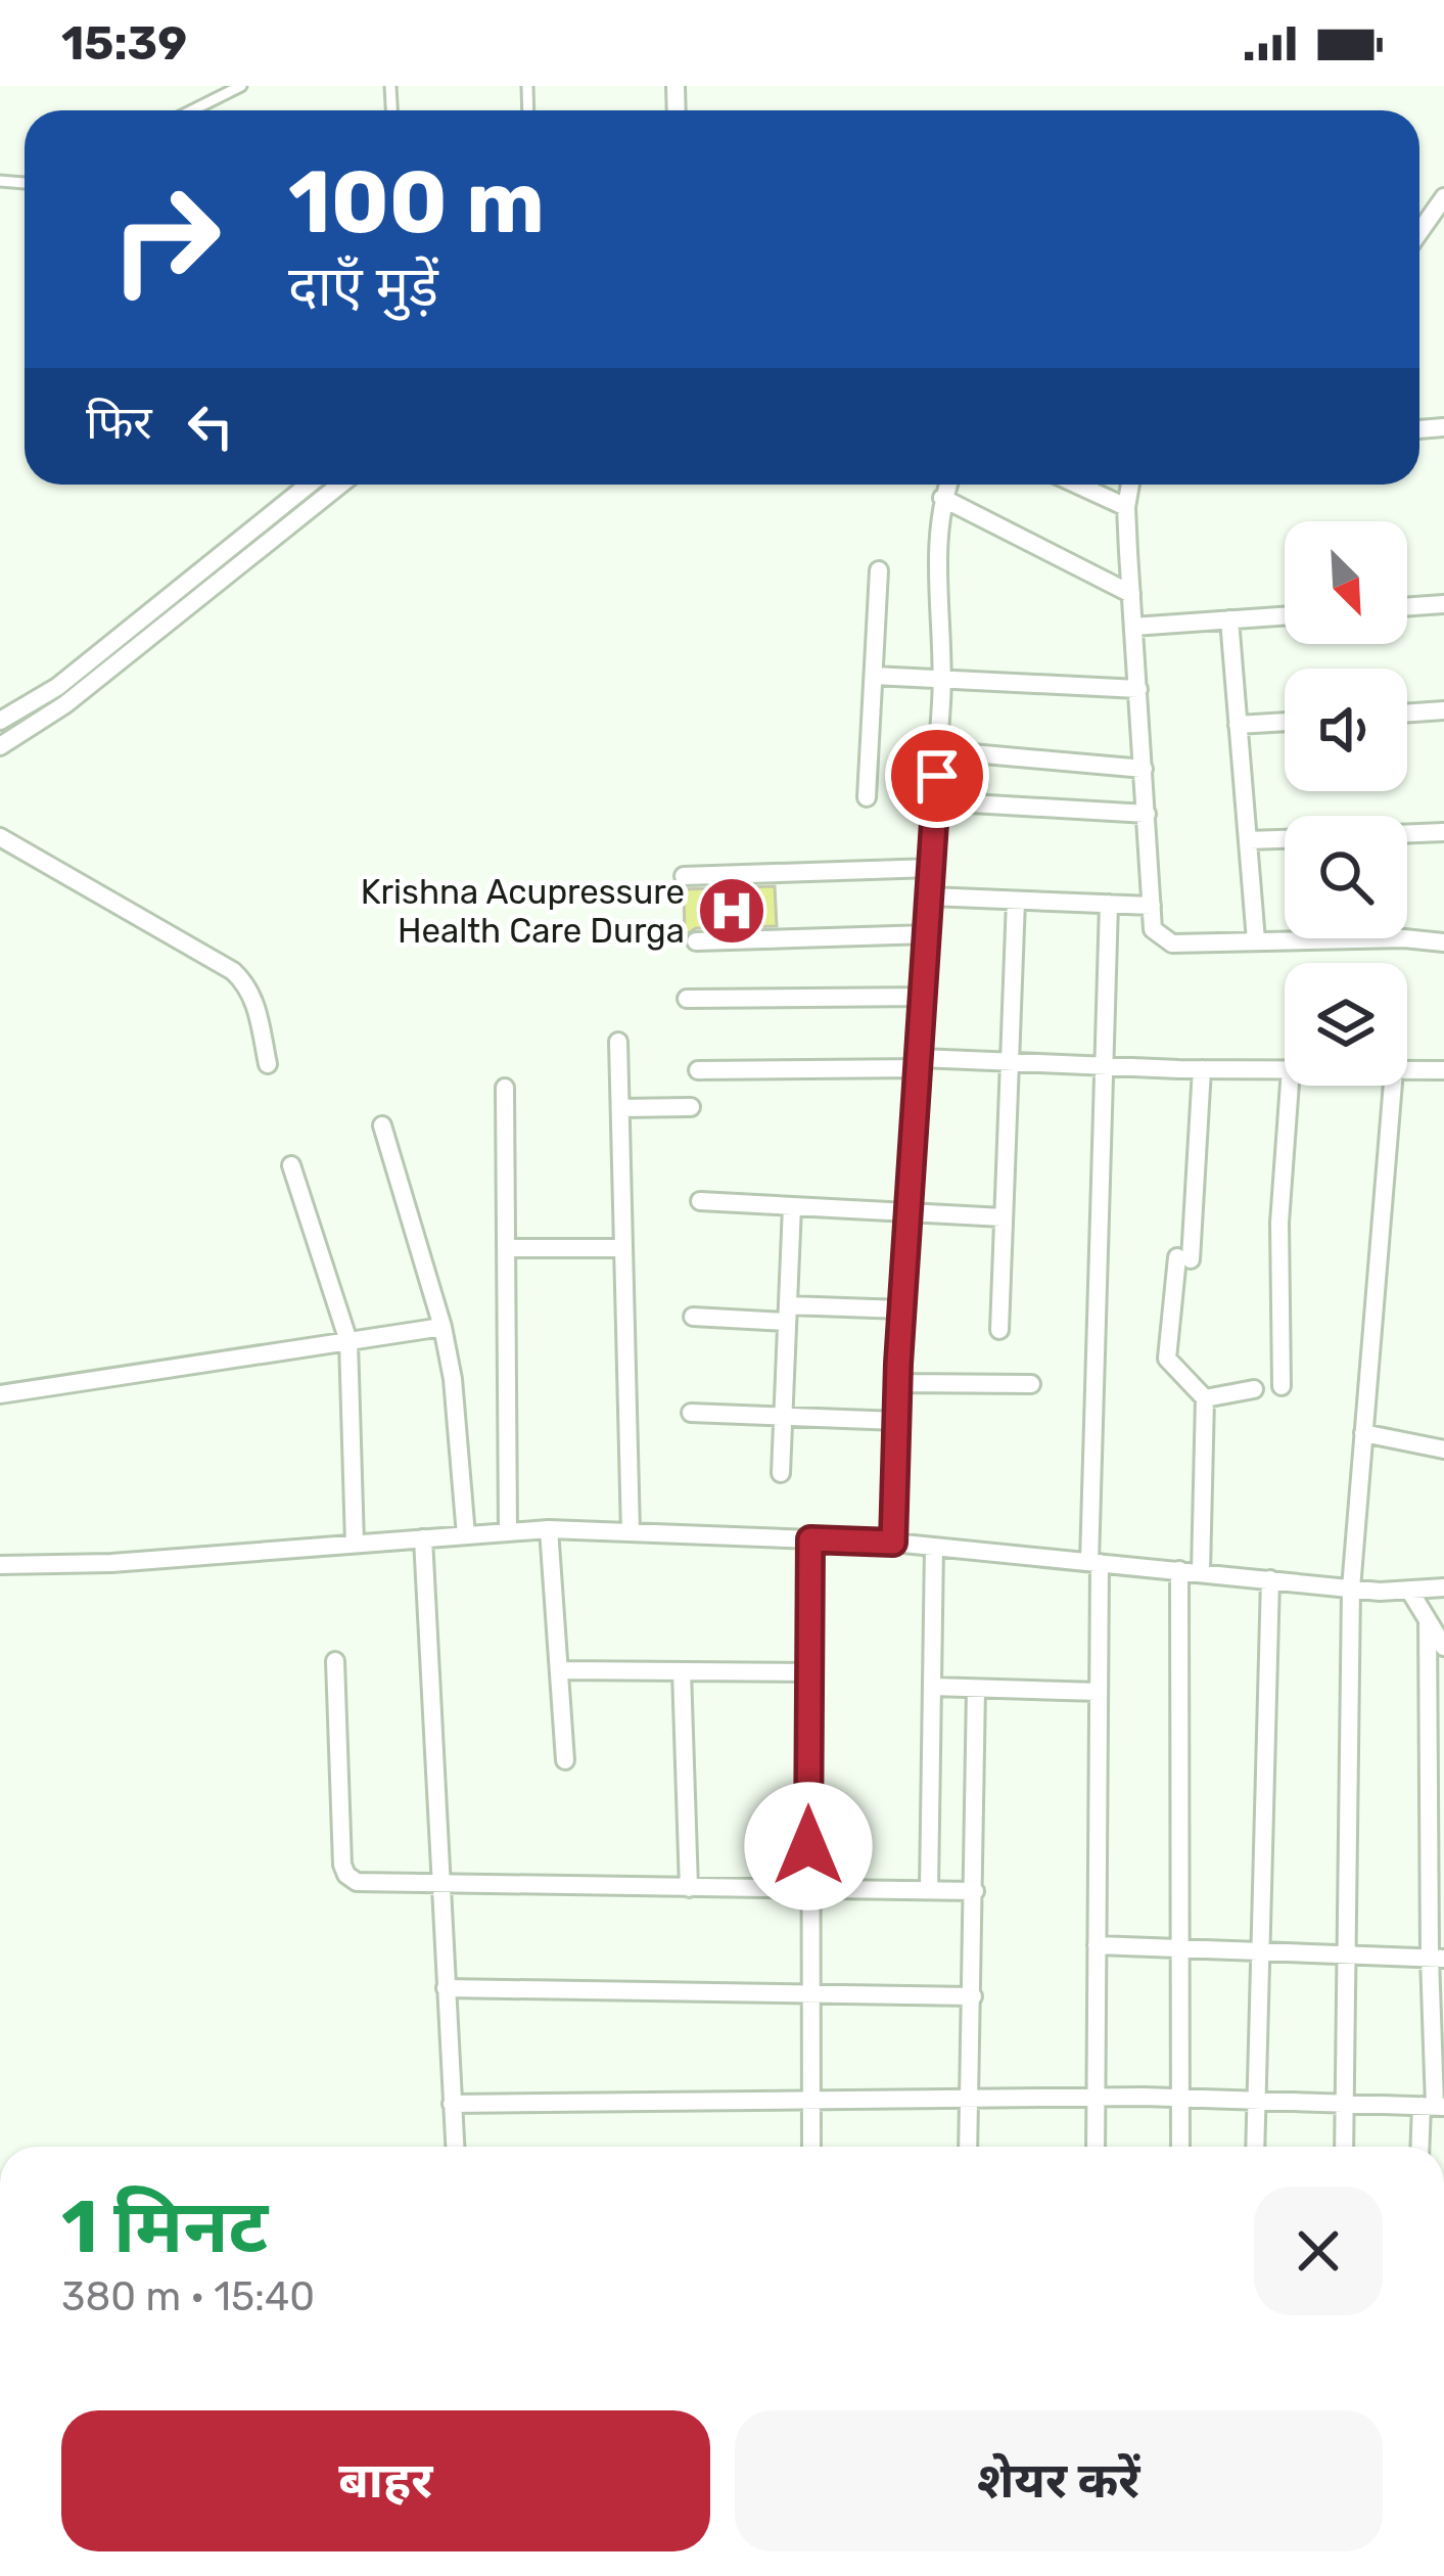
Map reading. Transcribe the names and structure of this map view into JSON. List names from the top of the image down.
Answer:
{
  "places": {
    "hospital": ["Krishna Acupressure Health Care Durga"]
  },
  "north": "bottom right",
  "page": {
    "status": "15:39",
    "turn": ["100 m", "दाएँ मुड़ें"],
    "then": "फिर",
    "heading": ["1 मिनट", "380 m · 15:40"],
    "buttons": ["बाहर", "शेयर करें"]
  }
}
